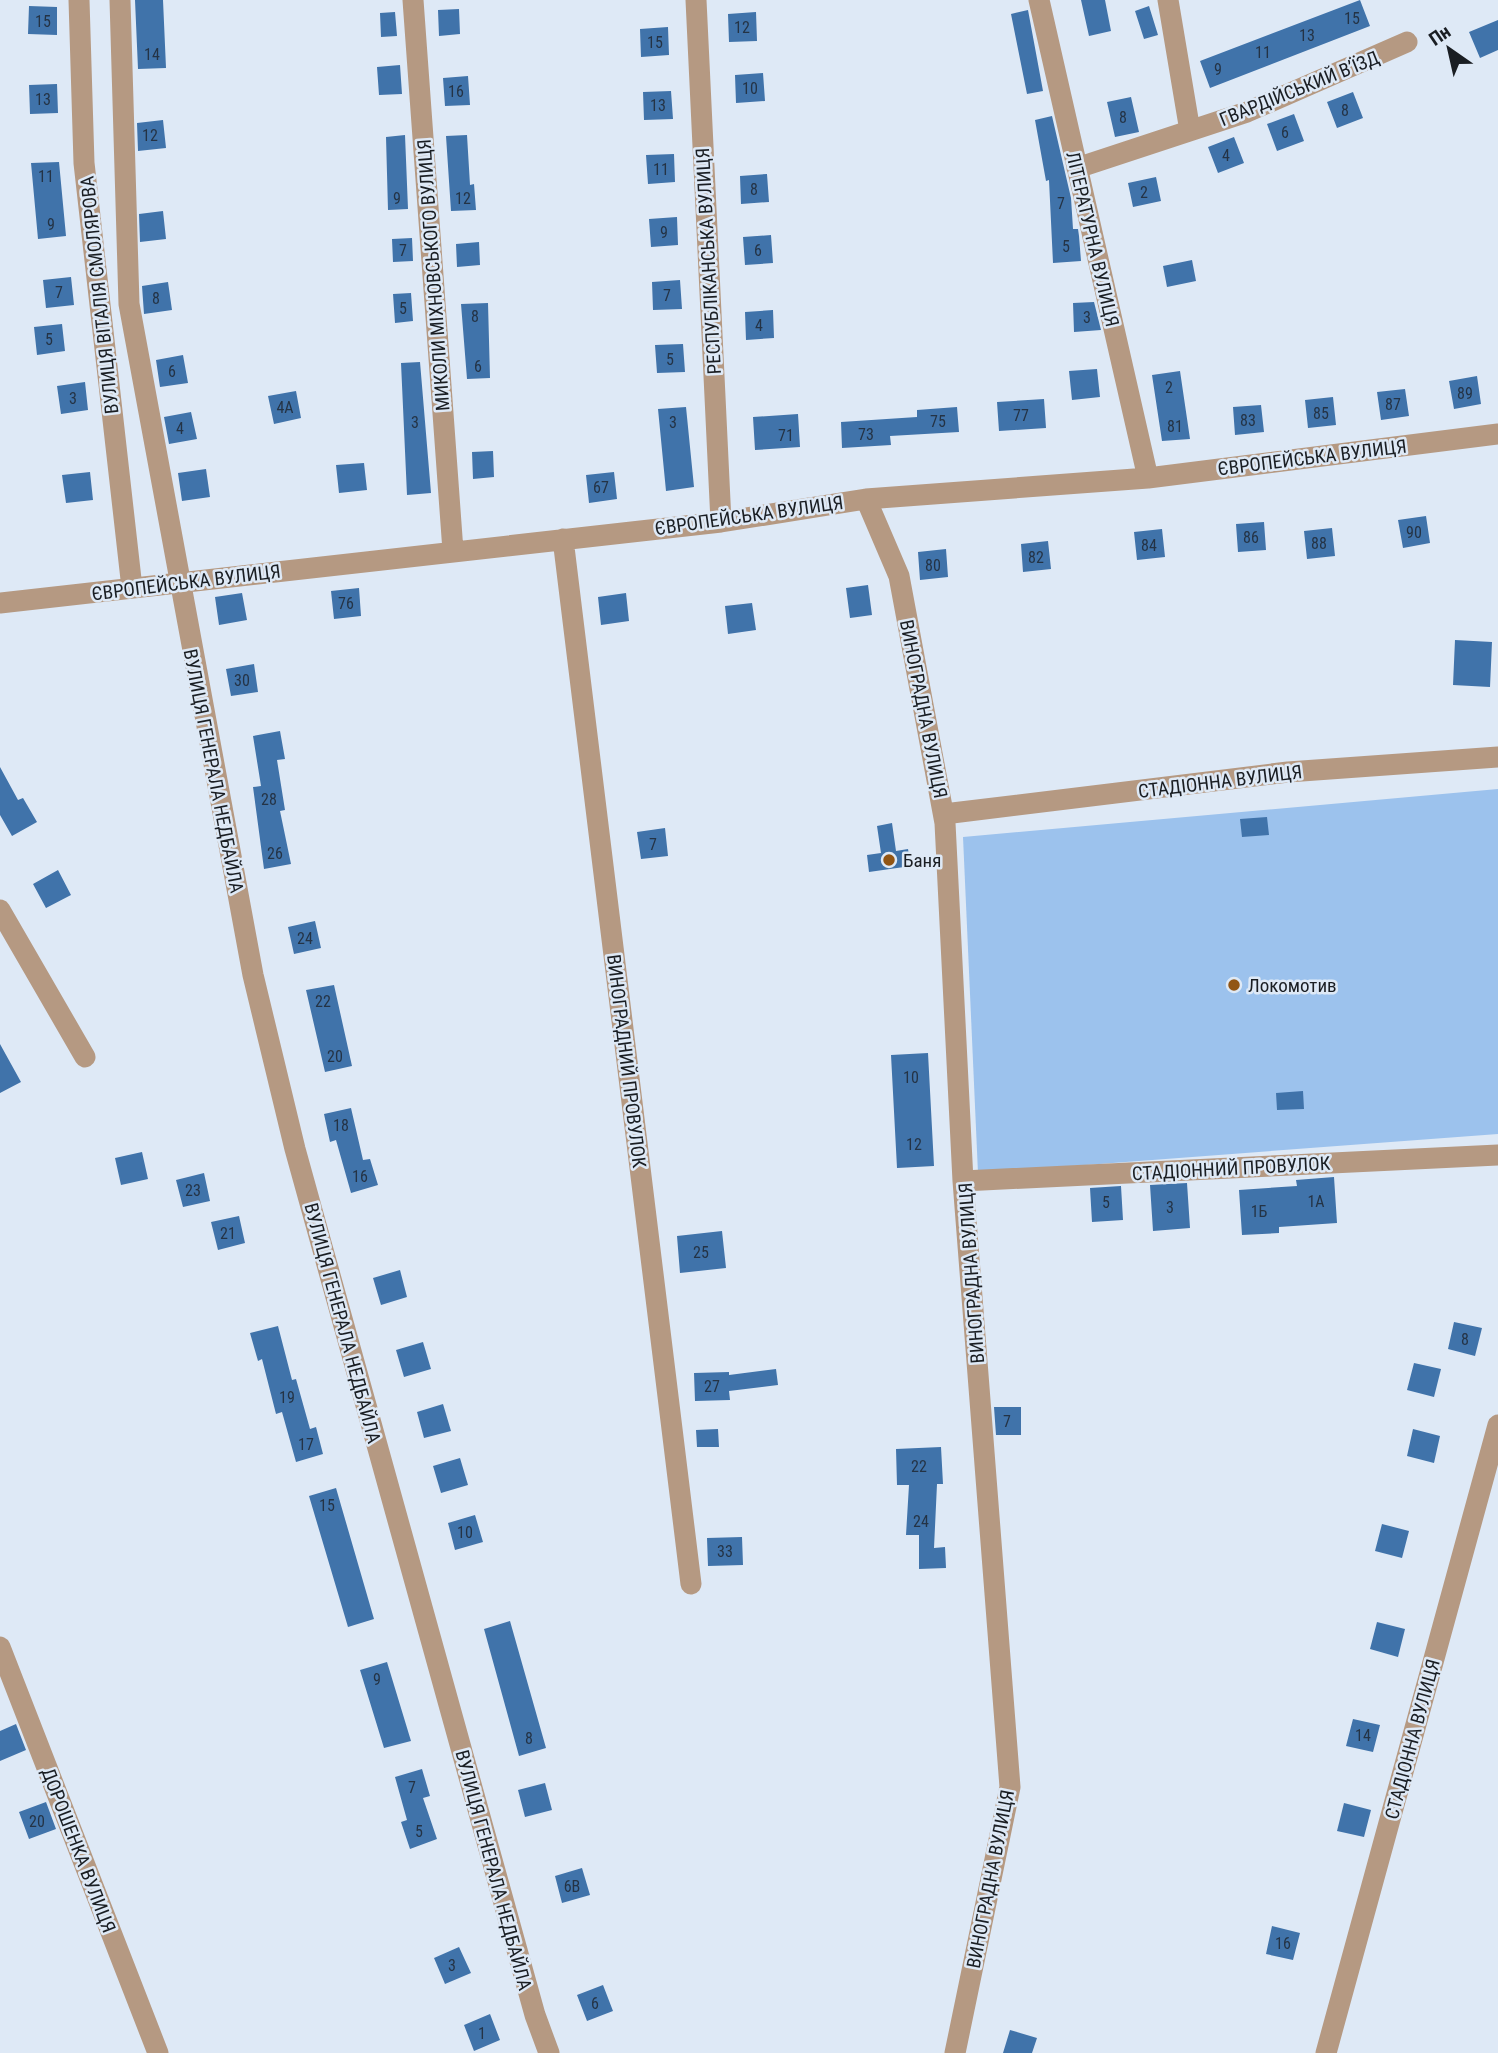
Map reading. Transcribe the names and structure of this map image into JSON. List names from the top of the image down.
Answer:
{
  "streets": {
    "street": [
      "ГВАРДІЙСЬКИЙ В’ЇЗД",
      "ЛІТЕРАТУРНА ВУЛИЦЯ",
      "РЕСПУБЛІКАНСЬКА ВУЛИЦЯ",
      "МИКОЛИ МІХНОВСЬКОГО ВУЛИЦЯ",
      "ВУЛИЦЯ ВІТАЛІЯ СМОЛЯРОВА",
      "ЄВРОПЕЙСЬКА ВУЛИЦЯ",
      "ВИНОГРАДНА ВУЛИЦЯ",
      "ВУЛИЦЯ ГЕНЕРАЛА НЕДБАЙЛА",
      "СТАДІОННА ВУЛИЦЯ",
      "ВИНОГРАДНИЙ ПРОВУЛОК",
      "СТАДІОННИЙ ПРОВУЛОК",
      "ДОРОШЕНКА ВУЛИЦЯ"
    ]
  },
  "crossings": [
    ["ГВАРДІЙСЬКИЙ В’ЇЗД", "ЛІТЕРАТУРНА ВУЛИЦЯ"],
    ["ЛІТЕРАТУРНА ВУЛИЦЯ", "ЄВРОПЕЙСЬКА ВУЛИЦЯ"],
    ["РЕСПУБЛІКАНСЬКА ВУЛИЦЯ", "ЄВРОПЕЙСЬКА ВУЛИЦЯ"],
    ["МИКОЛИ МІХНОВСЬКОГО ВУЛИЦЯ", "ЄВРОПЕЙСЬКА ВУЛИЦЯ"],
    ["ВУЛИЦЯ ВІТАЛІЯ СМОЛЯРОВА", "ЄВРОПЕЙСЬКА ВУЛИЦЯ"],
    ["ВУЛИЦЯ ВІТАЛІЯ СМОЛЯРОВА", "ВУЛИЦЯ ГЕНЕРАЛА НЕДБАЙЛА"],
    ["ЄВРОПЕЙСЬКА ВУЛИЦЯ", "ВИНОГРАДНА ВУЛИЦЯ"],
    ["ЄВРОПЕЙСЬКА ВУЛИЦЯ", "ВУЛИЦЯ ГЕНЕРАЛА НЕДБАЙЛА"],
    ["ЄВРОПЕЙСЬКА ВУЛИЦЯ", "ВИНОГРАДНИЙ ПРОВУЛОК"],
    ["ВИНОГРАДНА ВУЛИЦЯ", "СТАДІОННА ВУЛИЦЯ"],
    ["ВИНОГРАДНА ВУЛИЦЯ", "СТАДІОННИЙ ПРОВУЛОК"]
  ],
  "places": ["Баня", "Локомотив"],
  "house_numbers": [
    "15",
    "15",
    "12",
    "13",
    "15",
    "11",
    "14",
    "9",
    "10",
    "16",
    "13",
    "13",
    "8",
    "8",
    "6",
    "12",
    "4",
    "11",
    "11",
    "8",
    "2",
    "9",
    "12",
    "7",
    "9",
    "9",
    "5",
    "7",
    "6",
    "7",
    "7",
    "8",
    "5",
    "8",
    "3",
    "4",
    "5",
    "5",
    "6",
    "6",
    "2",
    "89",
    "3",
    "87",
    "4А",
    "85",
    "77",
    "83",
    "75",
    "3",
    "3",
    "81",
    "4",
    "73",
    "71",
    "67",
    "90",
    "86",
    "88",
    "84",
    "82",
    "80",
    "76",
    "30",
    "28",
    "7",
    "26",
    "24",
    "22",
    "20",
    "10",
    "18",
    "12",
    "16",
    "23",
    "1А",
    "5",
    "3",
    "1Б",
    "21",
    "25",
    "8",
    "27",
    "19",
    "7",
    "17",
    "22",
    "15",
    "24",
    "10",
    "33",
    "9",
    "14",
    "8",
    "7",
    "20",
    "5",
    "6В",
    "16",
    "3",
    "6",
    "1"
  ],
  "north": "top left"
}
